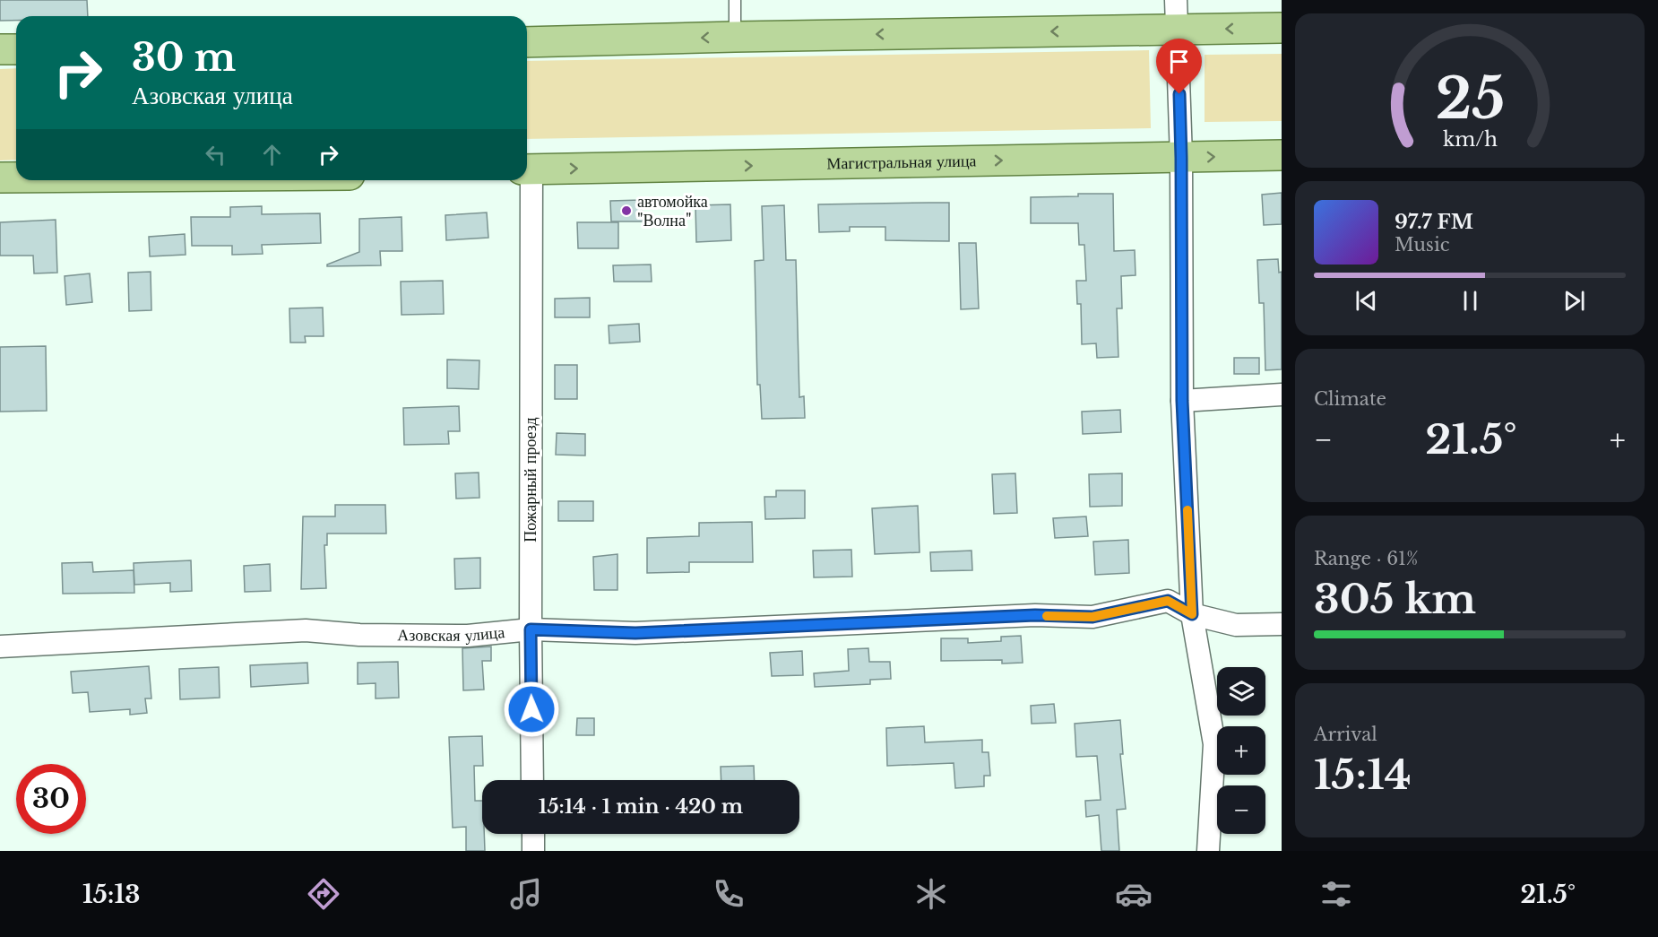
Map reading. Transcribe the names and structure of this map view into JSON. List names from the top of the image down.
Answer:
{
  "streets": {
    "main road": ["Магистральная улица"],
    "street": ["Пожарный проезд", "Азовская улица"]
  },
  "crossings": [
    ["Пожарный проезд", "Азовская улица"]
  ],
  "places": ["автомойка \"Волна\""],
  "page": {
    "turn": ["30 m", "Азовская улица"],
    "song": ["97.7 FM", "Music"],
    "tile": [
      "Climate",
      ["Range · 61%", "305 km"],
      ["Arrival", "15:14"]
    ],
    "heat": ["−", "21.5°", "+"],
    "map_buttons": ["+", "−"],
    "limit": "30",
    "trip": "15:14 · 1 min · 420 m",
    "tabs": ["15:13", "21.5°"],
    "gauge": ["25", "km/h"]
  }
}
